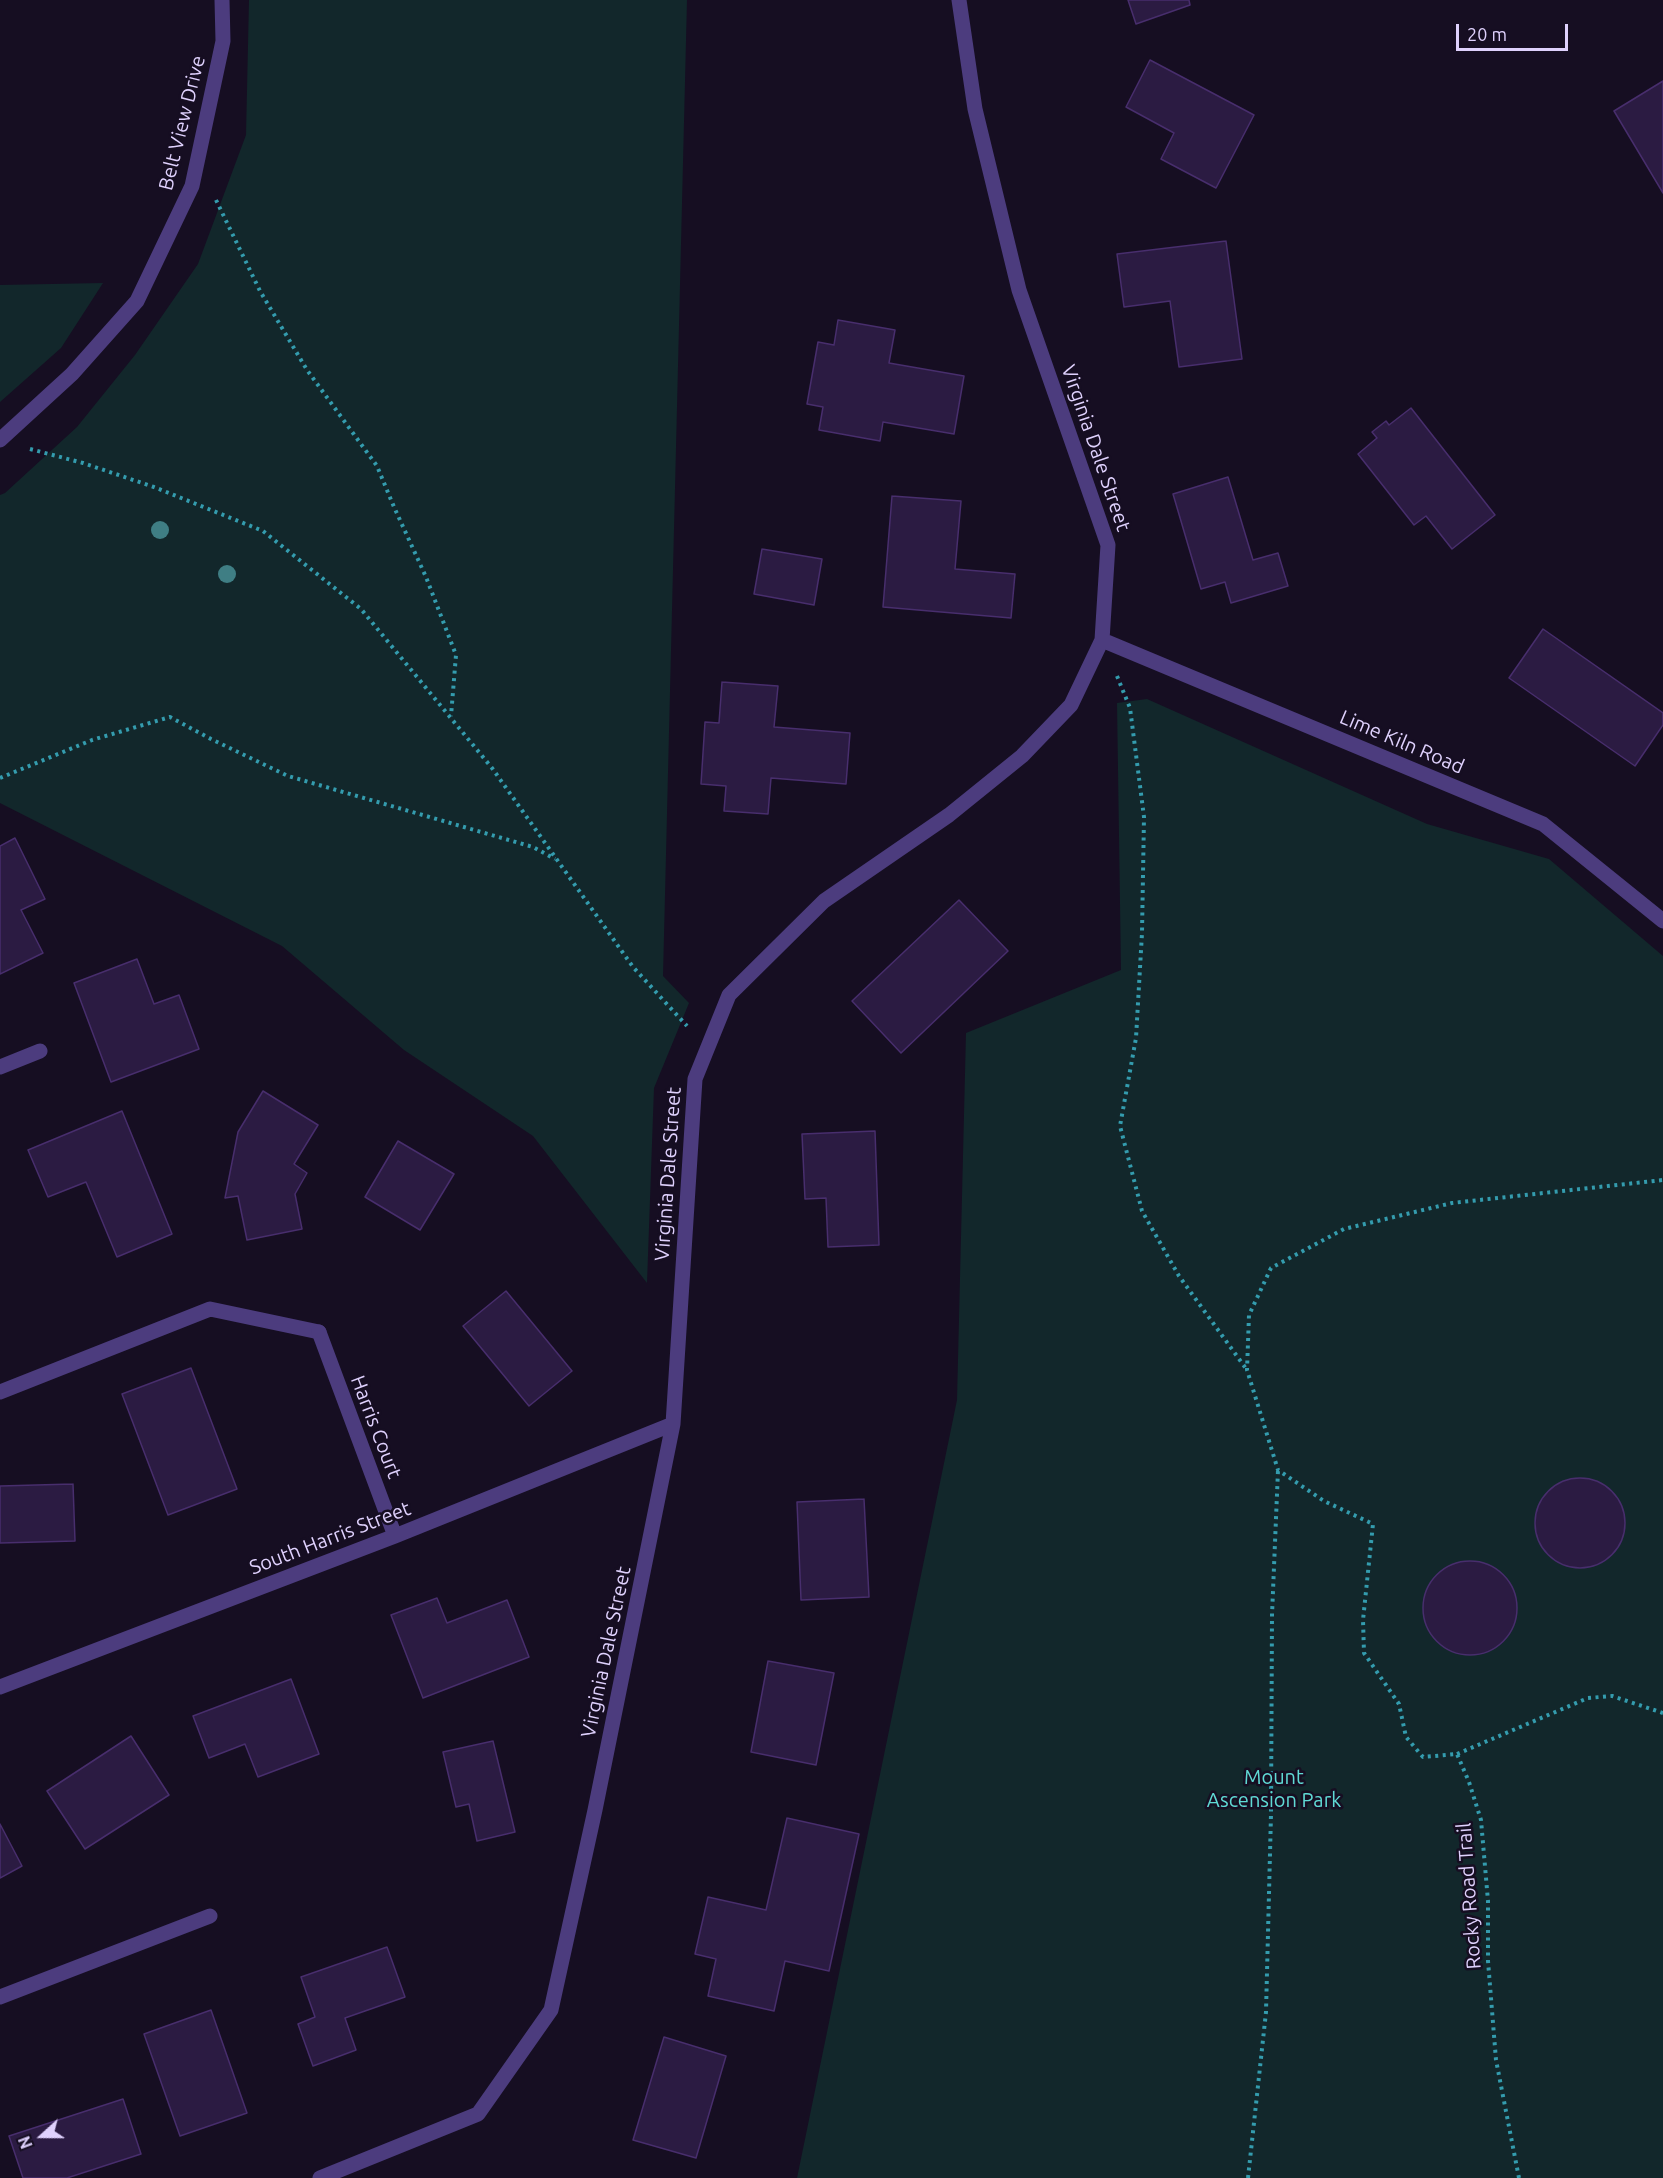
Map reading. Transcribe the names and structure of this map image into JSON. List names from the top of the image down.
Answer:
{
  "streets": {
    "street": [
      "Belt View Drive",
      "Virginia Dale Street",
      "Lime Kiln Road",
      "Harris Court",
      "South Harris Street"
    ],
    "path": ["Rocky Road Trail"]
  },
  "crossings": [
    ["Virginia Dale Street", "Lime Kiln Road"],
    ["Virginia Dale Street", "South Harris Street"],
    ["Harris Court", "South Harris Street"]
  ],
  "parks": ["Mount Ascension Park"],
  "scale_bar": "20 m",
  "north": "left"
}
